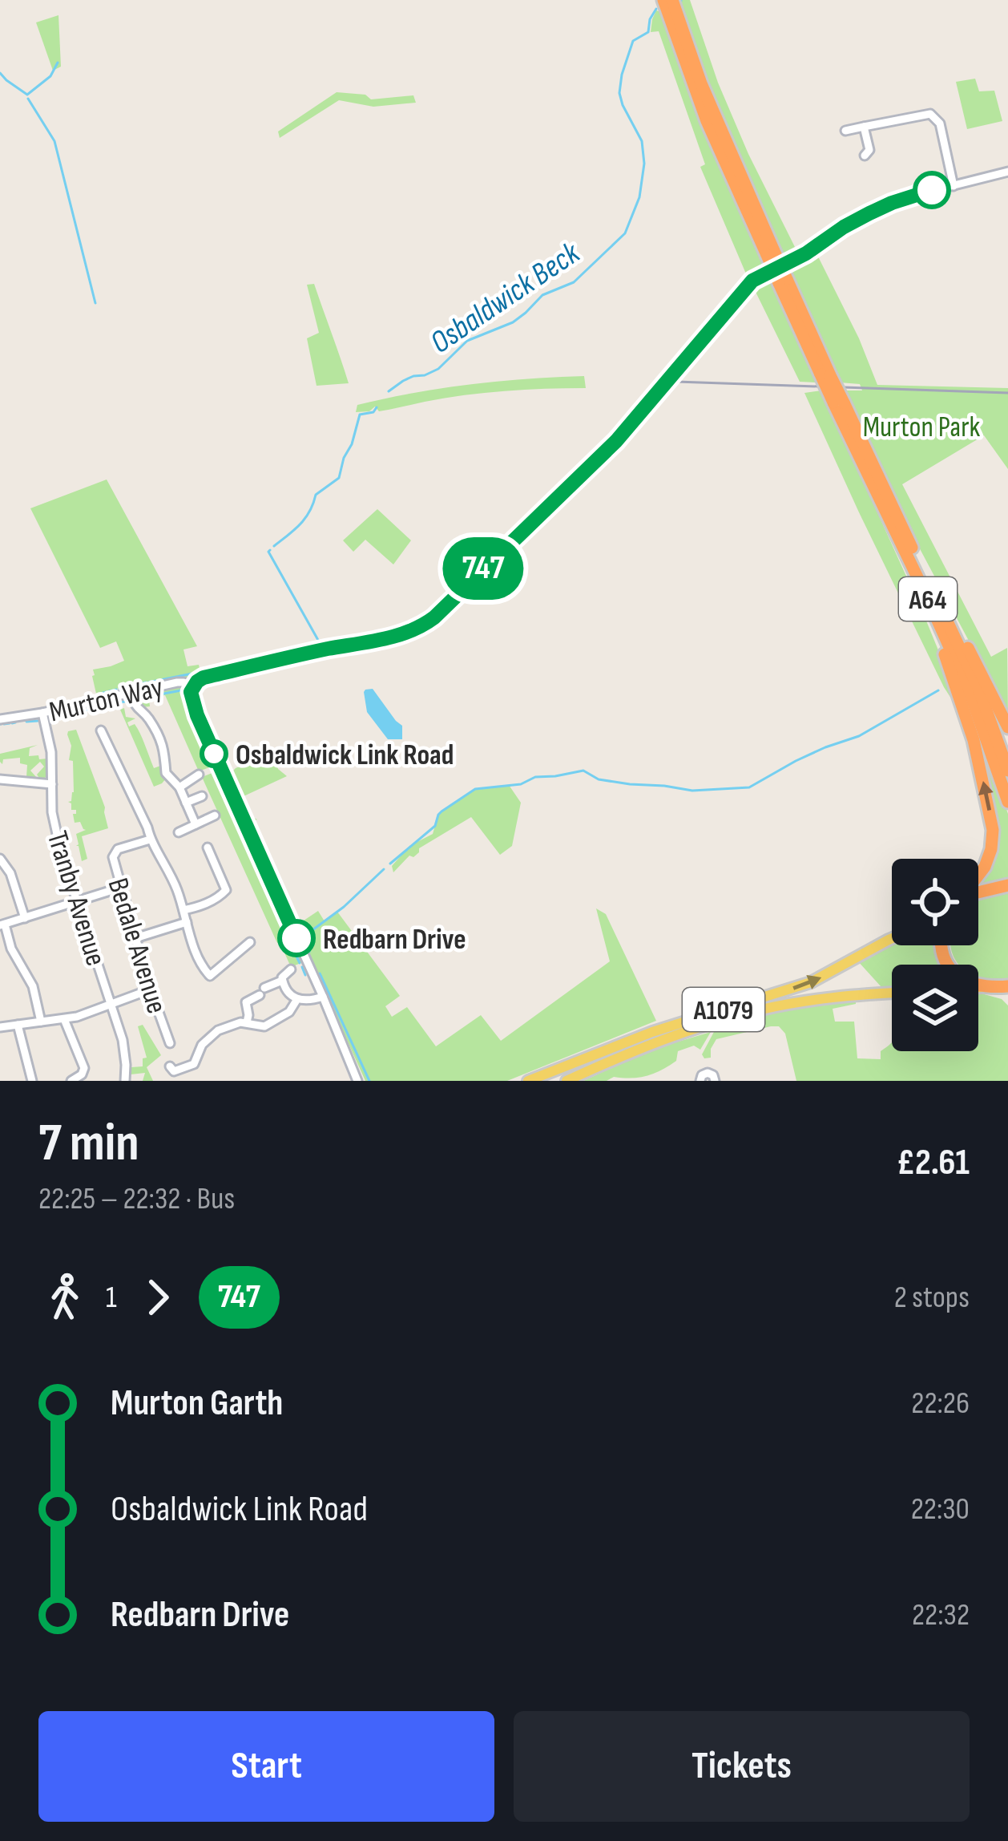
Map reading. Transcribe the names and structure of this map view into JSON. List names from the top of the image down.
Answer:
{
  "streets": {
    "highway": ["A64"],
    "main road": ["A1079"],
    "street": ["Murton Way", "Tranby Avenue", "Bedale Avenue"]
  },
  "crossings": [
    ["Murton Way", "Tranby Avenue"]
  ],
  "water": ["Osbaldwick Beck"],
  "parks": ["Murton Park"],
  "places": ["Osbaldwick Link Road", "Redbarn Drive"],
  "lines": ["bus line 747"],
  "page": {
    "on_map": "747",
    "heading": ["7 min", "22:25 – 22:32 · Bus", "£2.61"],
    "legs": ["1", "747", "2 stops"],
    "list": [
      {
        "name": "Murton Garth",
        "value": "22:26"
      },
      {
        "name": "Osbaldwick Link Road",
        "value": "22:30"
      },
      {
        "name": "Redbarn Drive",
        "value": "22:32"
      }
    ],
    "buttons": ["Start", "Tickets"]
  }
}
